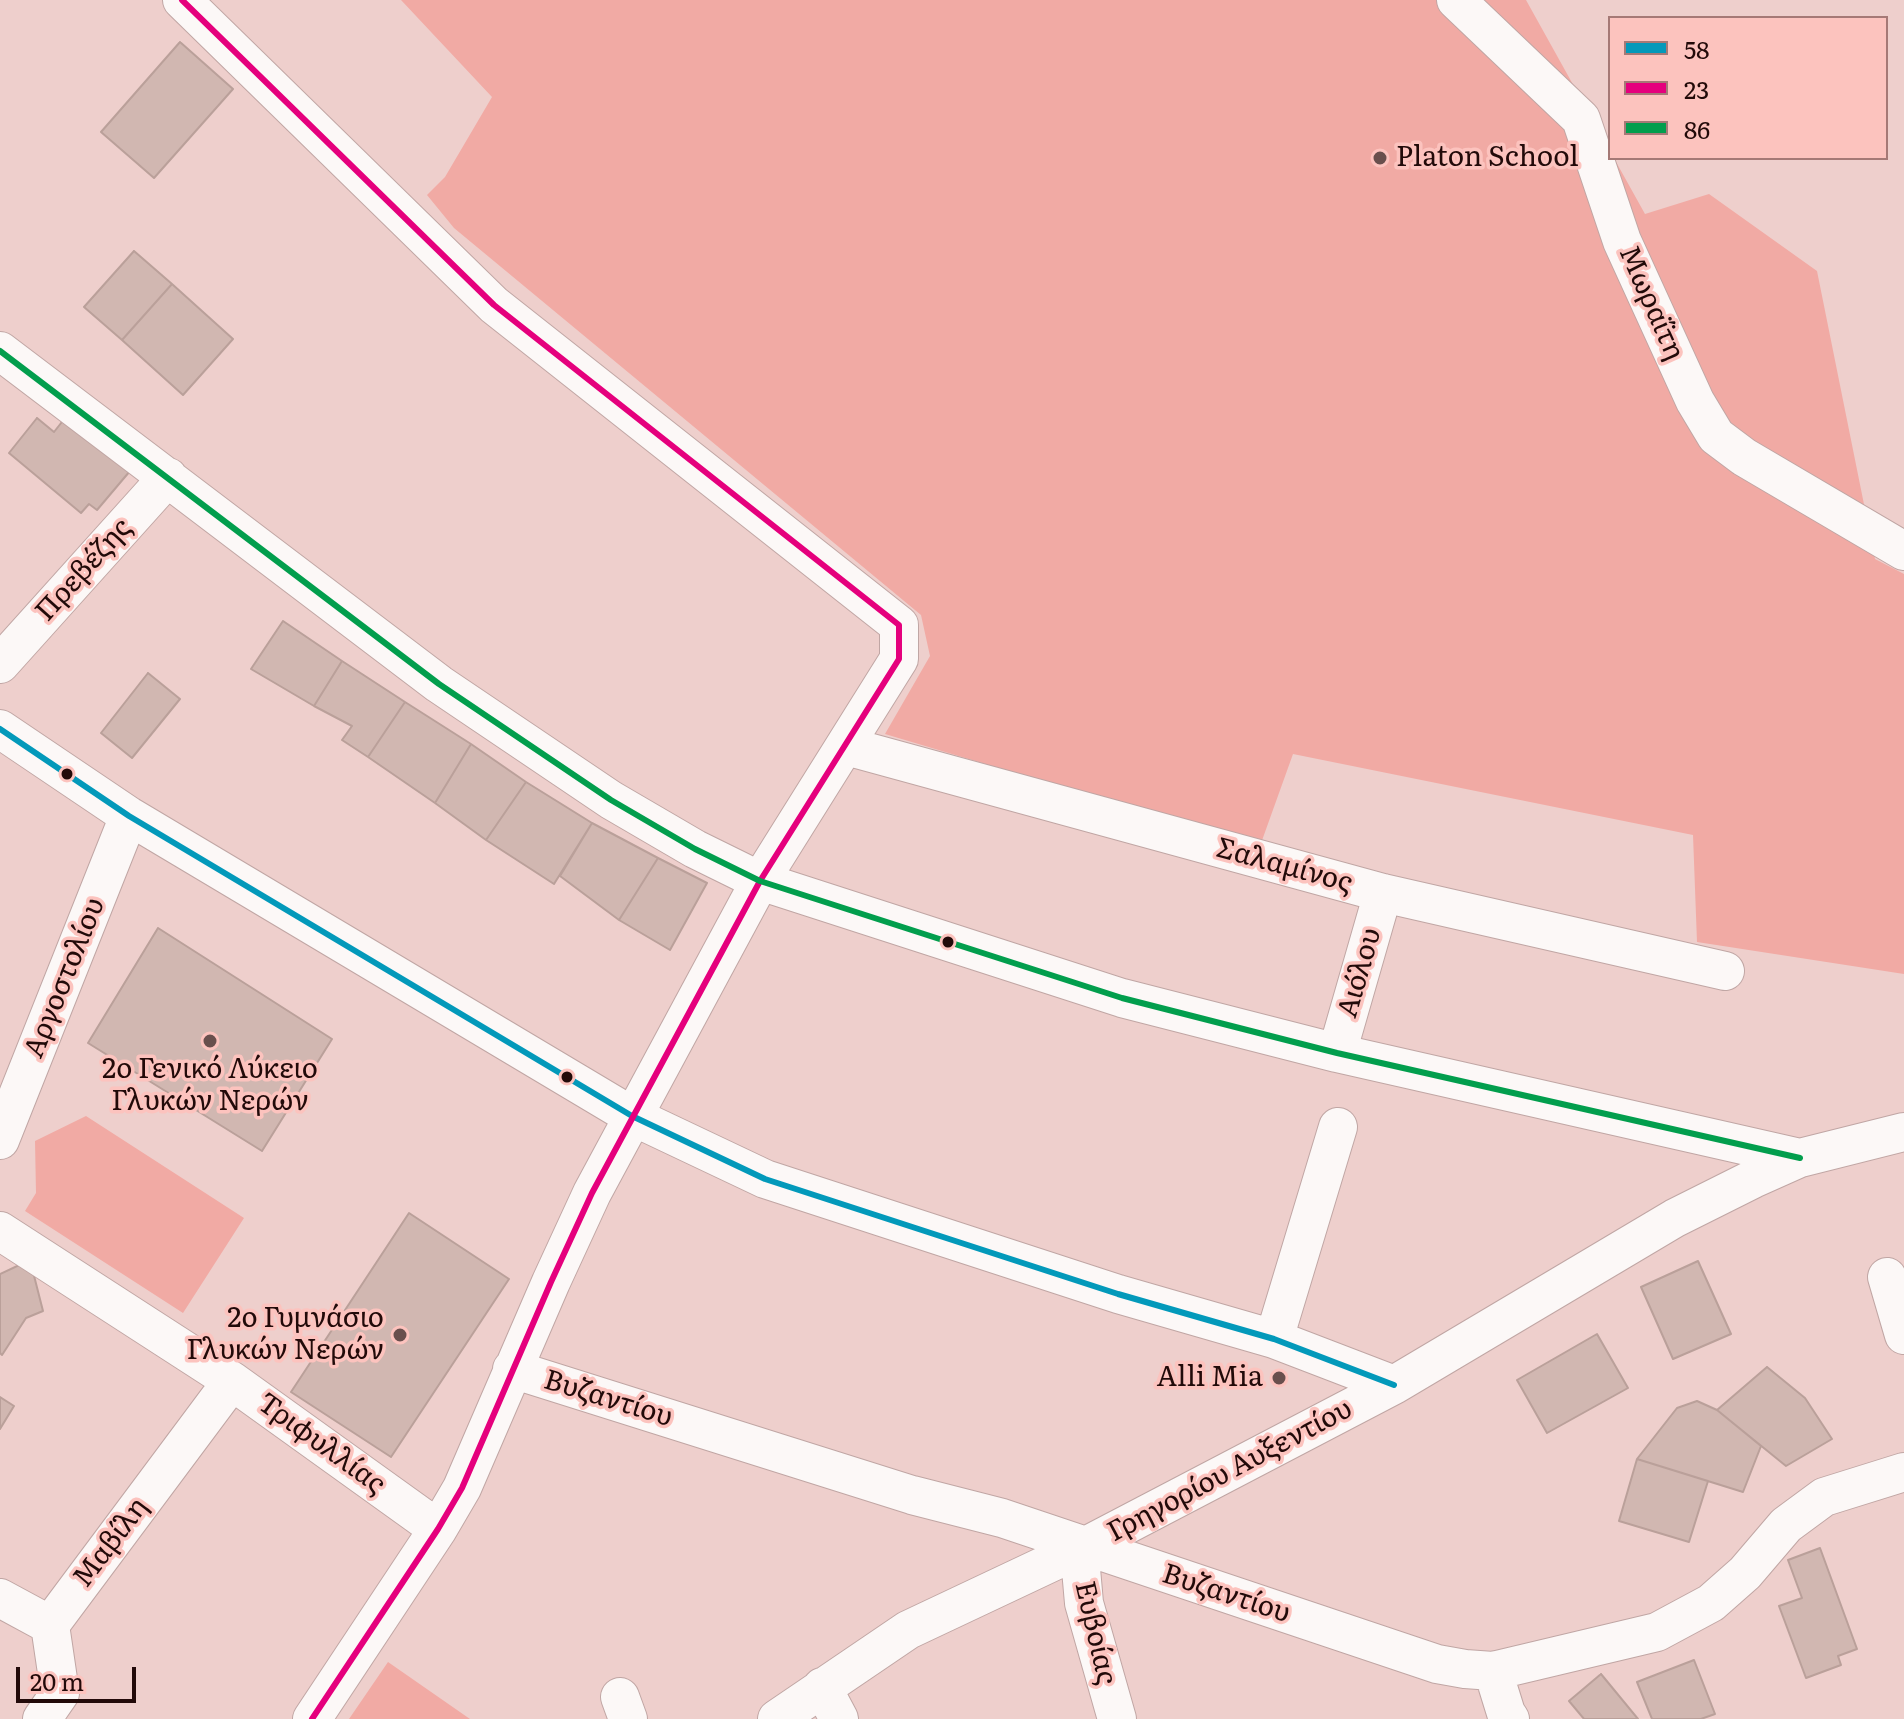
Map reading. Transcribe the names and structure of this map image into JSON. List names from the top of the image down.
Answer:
{
  "streets": {
    "street": [
      "Μωραΐτη",
      "Πρεβέζης",
      "Σαλαμίνος",
      "Αιόλου",
      "Αργοστολίου",
      "Βυζαντίου",
      "Τριφυλλίας",
      "Γρηγορίου Αυξεντίου",
      "Μαβίλη",
      "Ευβοίας"
    ]
  },
  "crossings": [
    ["Πρεβέζης", "Αιόλου"],
    ["Σαλαμίνος", "Αιόλου"],
    ["Αιόλου", "Γρηγορίου Αυξεντίου"],
    ["Βυζαντίου", "Γρηγορίου Αυξεντίου"],
    ["Βυζαντίου", "Ευβοίας"],
    ["Τριφυλλίας", "Μαβίλη"],
    ["Γρηγορίου Αυξεντίου", "Ευβοίας"]
  ],
  "places": [
    "Platon School",
    "2ο Γενικό Λύκειο Γλυκών Νερών",
    "2ο Γυμνάσιο Γλυκών Νερών",
    "Alli Mia"
  ],
  "lines": ["transit line 23", "transit line 86", "transit line 58"],
  "legend": ["58", "23", "86"],
  "scale_bar": "20 m"
}
